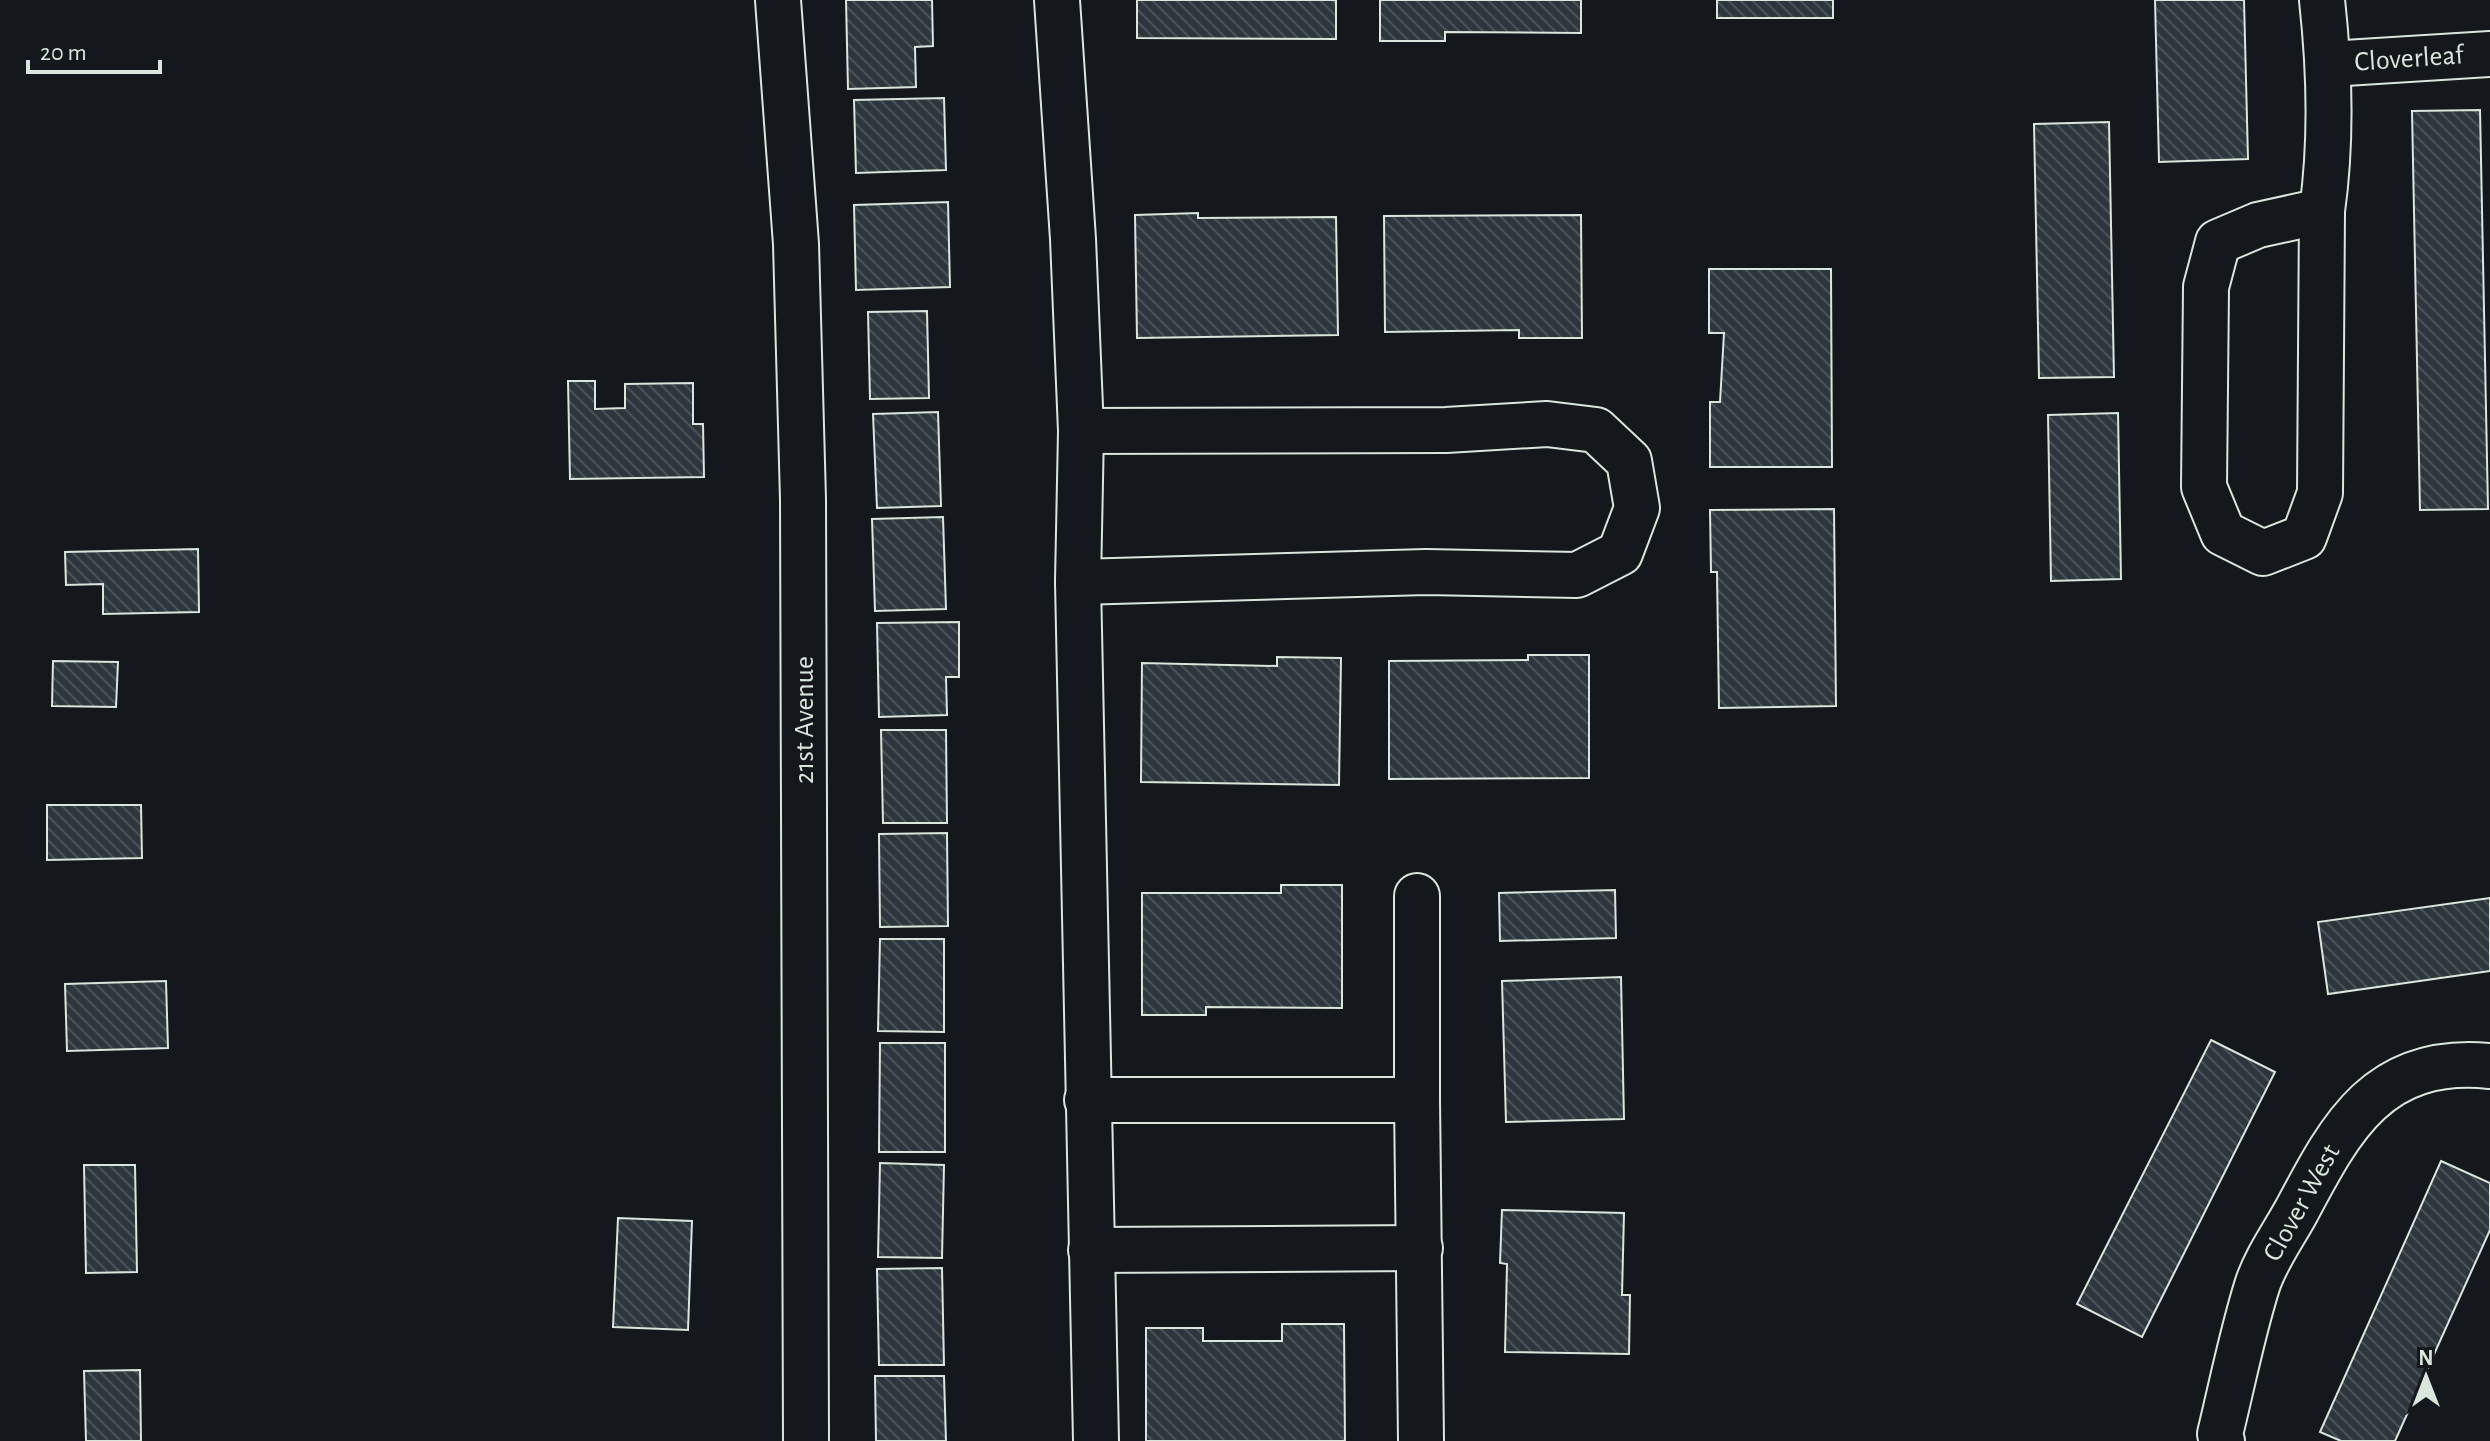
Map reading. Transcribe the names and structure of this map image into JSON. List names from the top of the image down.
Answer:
{
  "streets": {
    "street": ["Cloverleaf", "21st Avenue", "Clover West"]
  },
  "scale_bar": "20 m",
  "north": "top"
}
